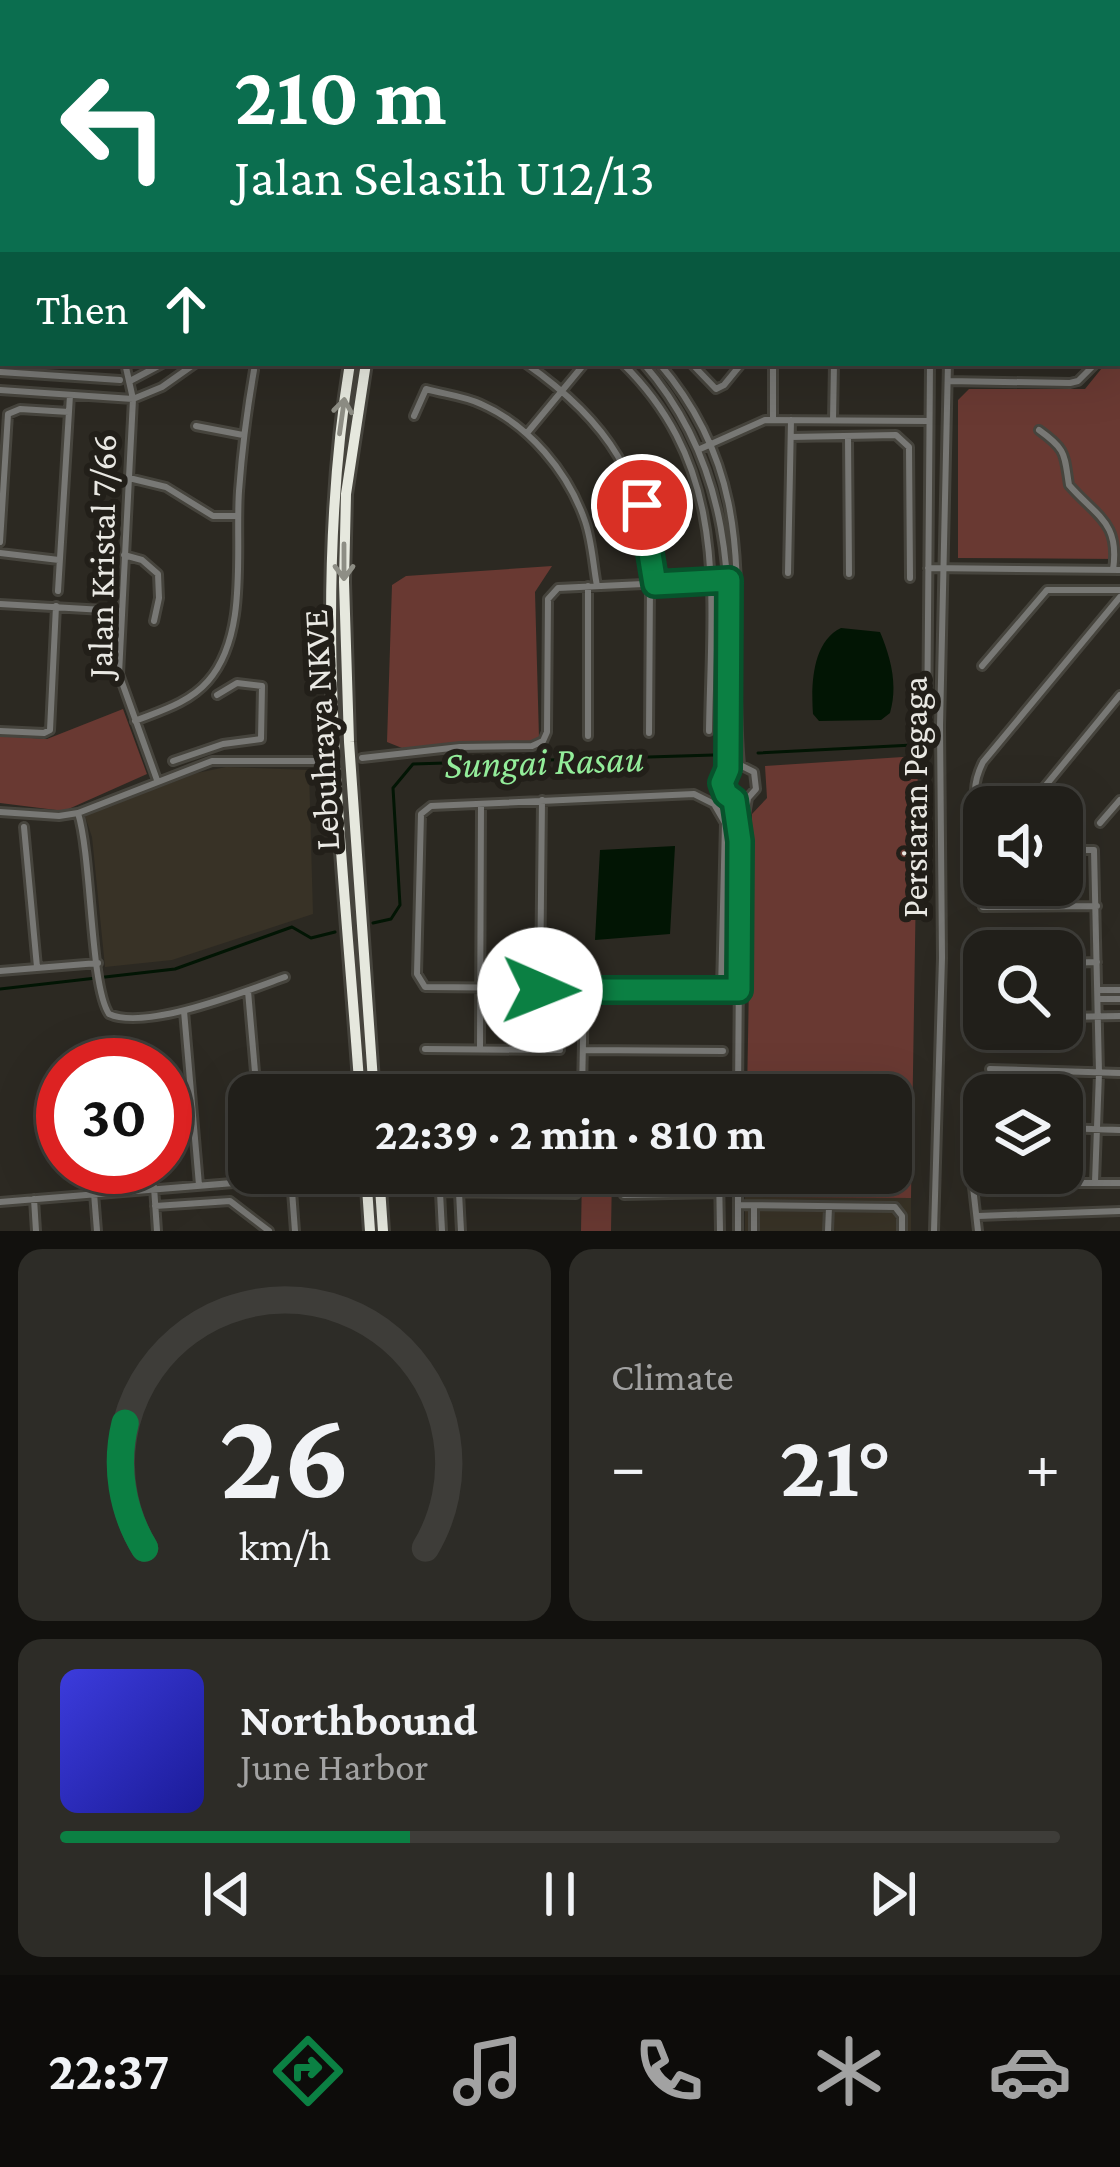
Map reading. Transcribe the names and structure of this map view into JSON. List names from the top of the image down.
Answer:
{
  "streets": {
    "highway": ["Lebuhraya NKVE"],
    "street": ["Jalan Kristal 7/66", "Persiaran Pegaga"]
  },
  "water": ["Sungai Rasau"],
  "page": {
    "turn": ["210 m", "Jalan Selasih U12/13"],
    "then": "Then",
    "limit": "30",
    "trip": "22:39 · 2 min · 810 m",
    "tile": "Climate",
    "heat": ["−", "21°", "+"],
    "song": ["Northbound", "June Harbor"],
    "tabs": "22:37",
    "gauge": ["26", "km/h"]
  }
}
